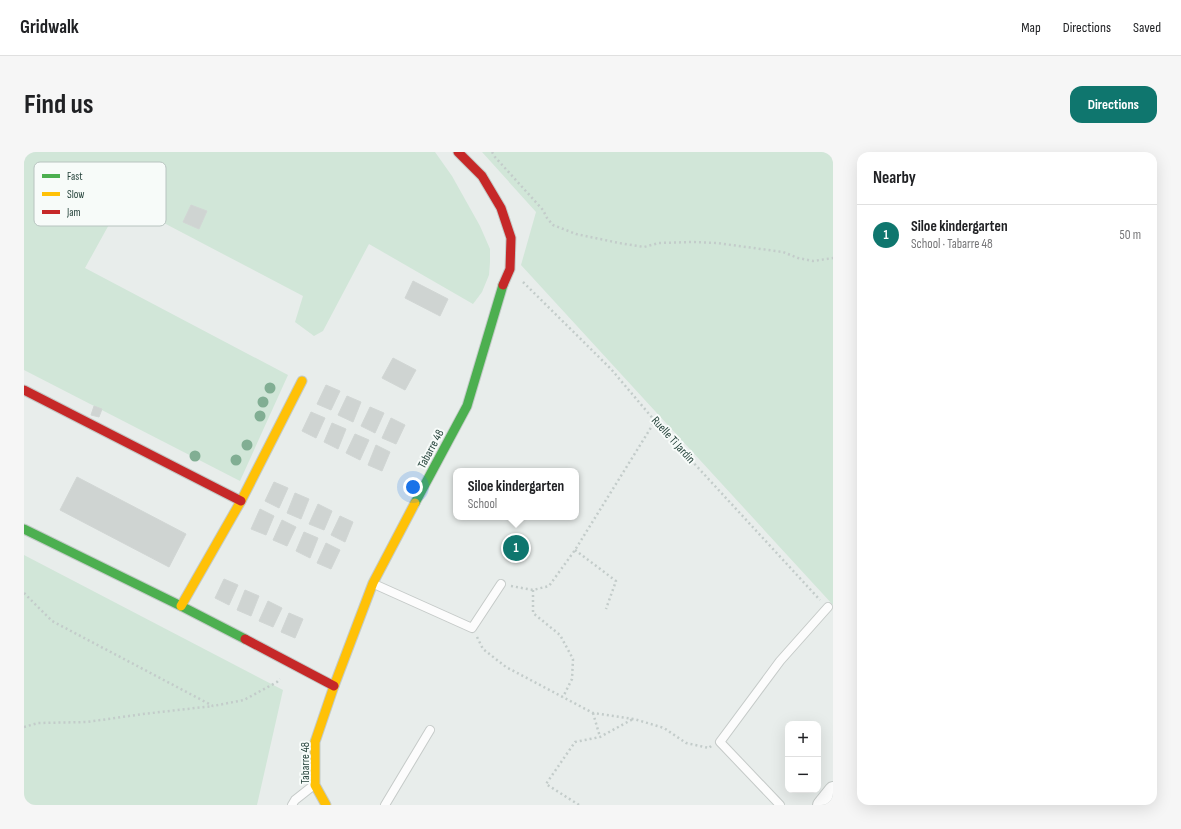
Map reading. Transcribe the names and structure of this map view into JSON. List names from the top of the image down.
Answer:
{
  "streets": {
    "street": ["Tabarre 48"],
    "path": ["Ruelle Ti Jardin"]
  },
  "crossings": [
    ["Ruelle Ti Jardin", "Tabarre 48"]
  ],
  "legend": ["Fast", "Slow", "Jam"],
  "page": {
    "header": "Gridwalk",
    "nav": ["Map", "Directions", "Saved"],
    "buttons": "Directions",
    "title": "Find us",
    "heading": "Nearby",
    "list": [
      {
        "mark": "1",
        "name": "Siloe kindergarten",
        "note": "School · Tabarre 48",
        "value": "50 m"
      }
    ],
    "popup": ["Siloe kindergarten", "School"],
    "pins": "1",
    "map_buttons": ["+", "−"]
  }
}
